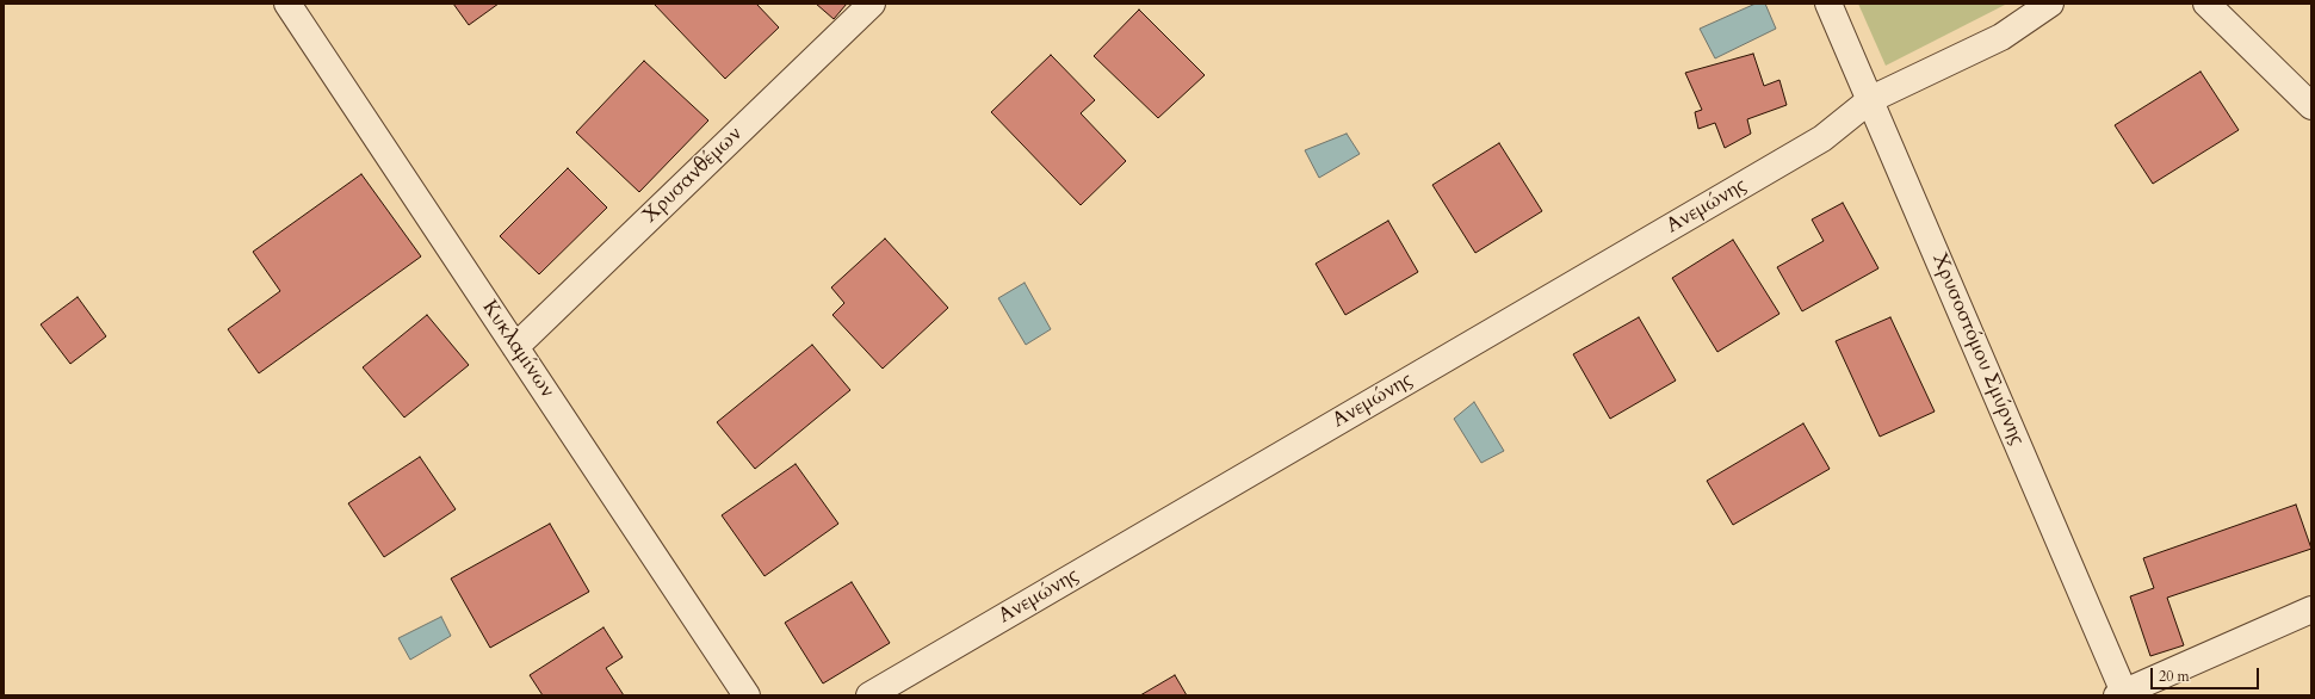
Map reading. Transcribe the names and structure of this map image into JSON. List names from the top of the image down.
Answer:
{
  "streets": {
    "street": [
      "Χρυσανθέμων",
      "Ανεμώνης",
      "Κυκλαμίνων",
      "Χρυσοστόμου Σμύρνης"
    ]
  },
  "crossings": [
    ["Χρυσανθέμων", "Κυκλαμίνων"],
    ["Ανεμώνης", "Χρυσοστόμου Σμύρνης"]
  ],
  "scale_bar": "20 m"
}
